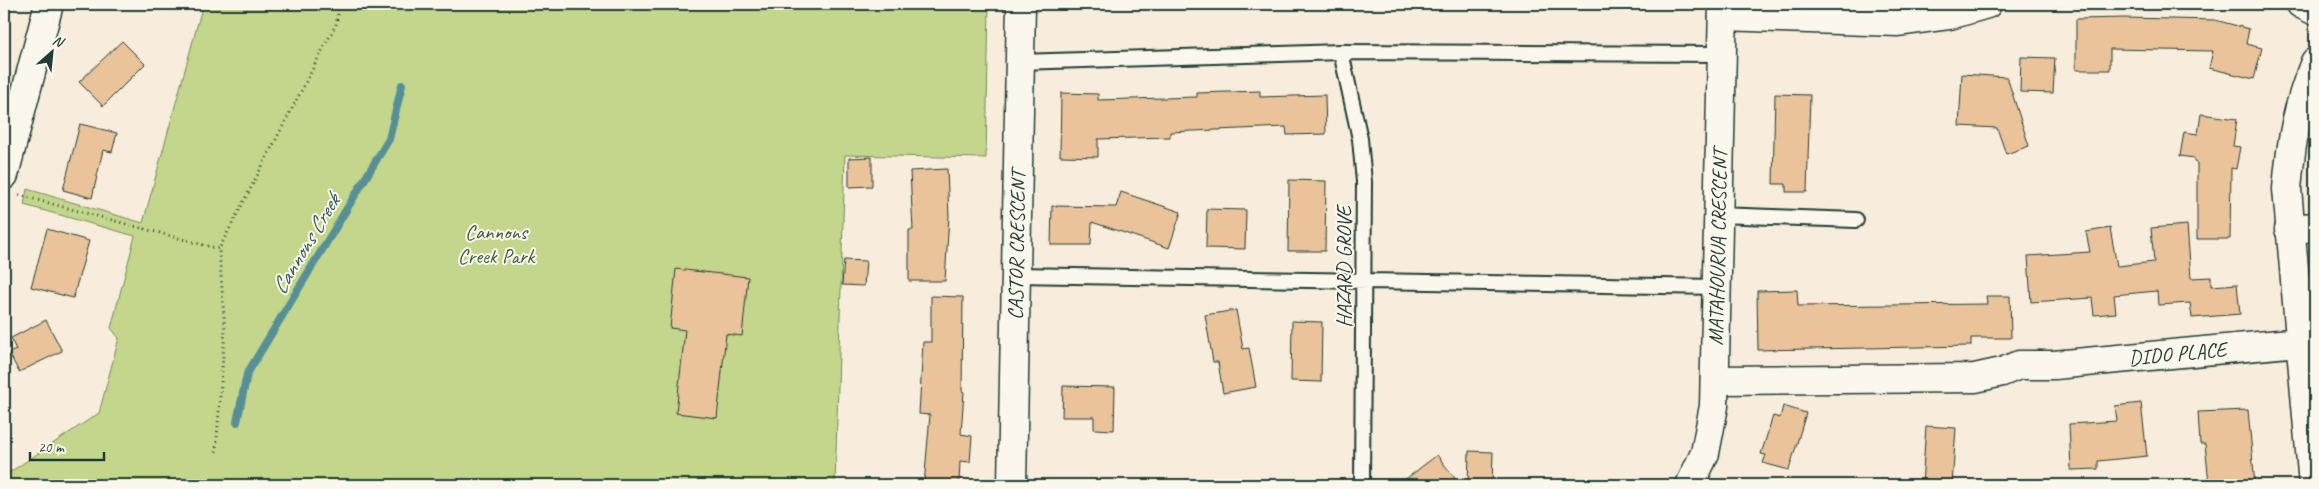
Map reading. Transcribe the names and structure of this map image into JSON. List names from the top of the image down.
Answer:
{
  "streets": {
    "street": ["CASTOR CRESCENT", "MATAHOURUA CRESCENT", "DIDO PLACE"],
    "lane": ["HAZARD GROVE"]
  },
  "crossings": [
    ["MATAHOURUA CRESCENT", "DIDO PLACE"]
  ],
  "water": ["Cannons Creek"],
  "parks": ["Cannons Creek Park"],
  "scale_bar": "20 m",
  "north": "top right"
}
